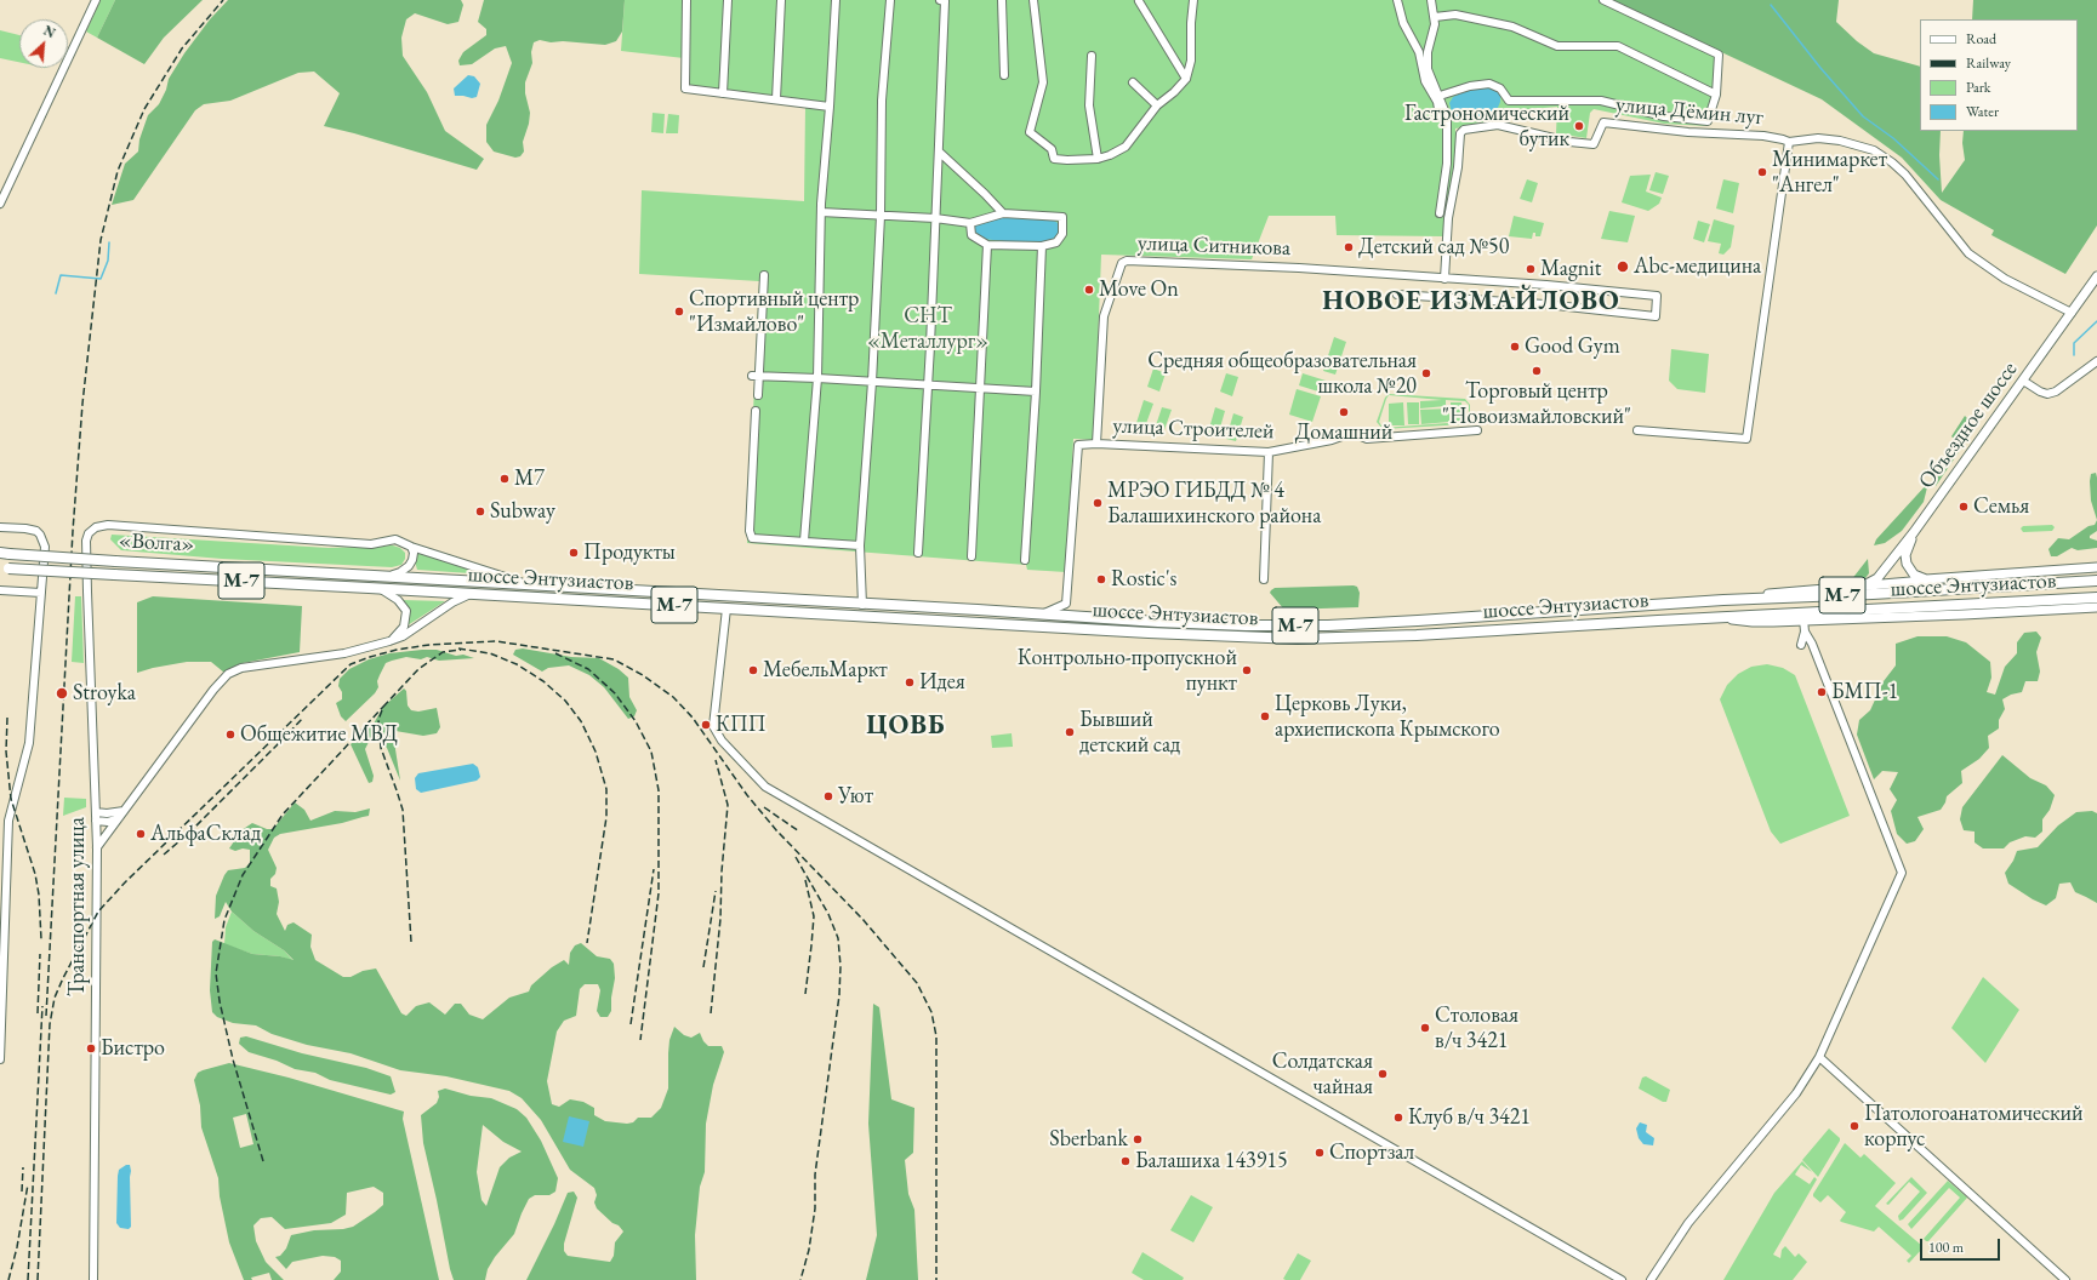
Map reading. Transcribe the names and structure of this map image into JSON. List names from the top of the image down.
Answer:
{
  "streets": {
    "highway": ["«Волга»", "шоссе Энтузиастов", "М-7"],
    "main road": ["Объездное шоссе"],
    "street": [
      "улица Дёмин луг",
      "улица Ситникова",
      "улица Строителей",
      "Транспортная улица"
    ]
  },
  "crossings": [
    ["улица Дёмин луг", "улица Ситникова"],
    ["улица Ситникова", "улица Строителей"],
    ["улица Строителей", "шоссе Энтузиастов"],
    ["«Волга»", "шоссе Энтузиастов"]
  ],
  "districts": ["НОВОЕ ИЗМАЙЛОВО", "ЦОВБ"],
  "parks": ["СНТ «Металлург»"],
  "places": [
    "Гастрономический бутик",
    "Минимаркет \"Ангел\"",
    "Детский сад №50",
    "Abc-медицина",
    "Magnit",
    "Move On",
    "Спортивный центр \"Измайлово\"",
    "Good Gym",
    "Торговый центр \"Новоизмайловский\"",
    "Средняя общеобразовательная школа №20",
    "Домашний",
    "М7",
    "МРЭО ГИБДД № 4 Балашихинского района",
    "Семья",
    "Subway",
    "Продукты",
    "Rostiс's",
    "МебельМаркт",
    "Контрольно-пропускной пункт",
    "Идея",
    "БМП-1",
    "Stroyka",
    "Церковь Луки, архиепископа Крымского",
    "КПП",
    "Бывший детский сад",
    "Общежитие МВД",
    "Уют",
    "АльфаСклад",
    "Столовая в/ч 3421",
    "Бистро",
    "Солдатская чайная",
    "Клуб в/ч 3421",
    "Патологоанатомический корпус",
    "Sberbank",
    "Спортзал",
    "Балашиха 143915"
  ],
  "legend": [
    "Road",
    "Railway",
    "Park",
    "Water"
  ],
  "scale_bar": "100 m",
  "north": "top right"
}
